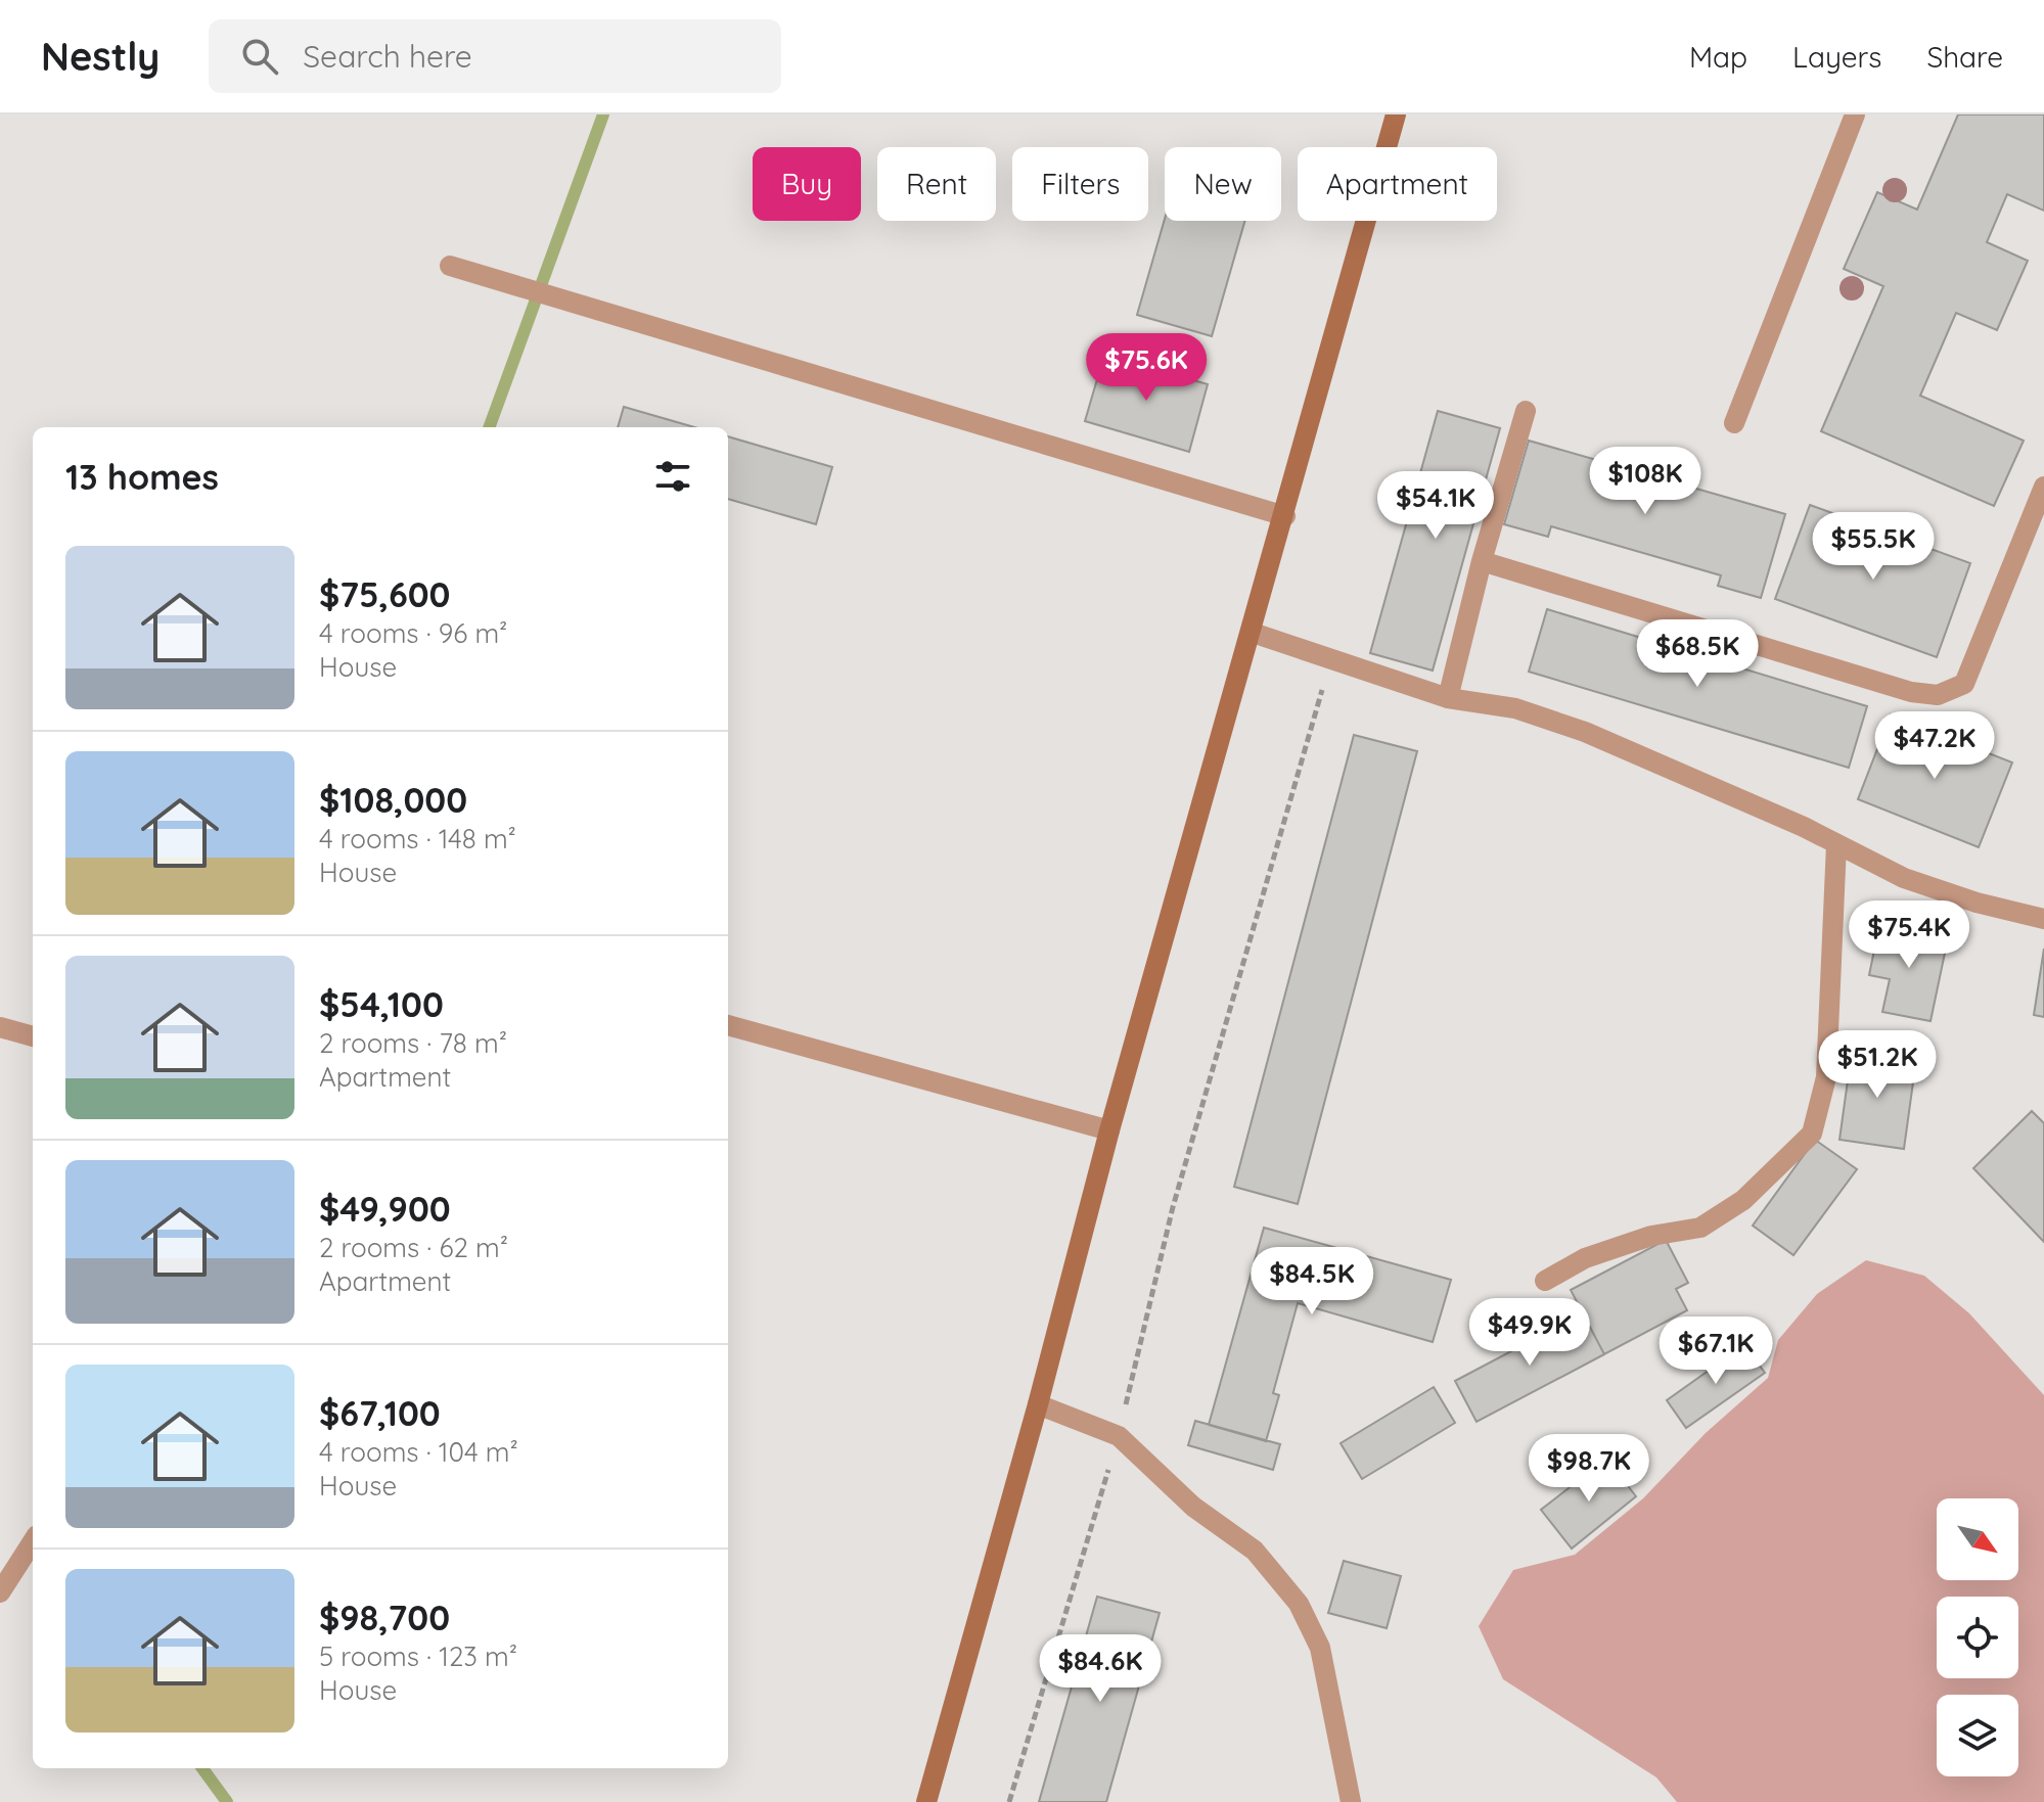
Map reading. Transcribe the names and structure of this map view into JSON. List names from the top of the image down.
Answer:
{
  "north": "bottom right",
  "page": {
    "header": "Nestly",
    "search": "Search here",
    "nav": ["Map", "Layers", "Share"],
    "chip": [
      "Buy",
      "Rent",
      "Filters",
      "New",
      "Apartment"
    ],
    "price": [
      "$75.6K",
      "$108K",
      "$54.1K",
      "$55.5K",
      "$68.5K",
      "$47.2K",
      "$75.4K",
      "$51.2K",
      "$84.5K",
      "$49.9K",
      "$67.1K",
      "$98.7K",
      "$84.6K"
    ],
    "heading": "13 homes",
    "list": [
      {
        "name": "$75,600",
        "note": "4 rooms · 96 m² · House"
      },
      {
        "name": "$108,000",
        "note": "4 rooms · 148 m² · House"
      },
      {
        "name": "$54,100",
        "note": "2 rooms · 78 m² · Apartment"
      },
      {
        "name": "$49,900",
        "note": "2 rooms · 62 m² · Apartment"
      },
      {
        "name": "$67,100",
        "note": "4 rooms · 104 m² · House"
      },
      {
        "name": "$98,700",
        "note": "5 rooms · 123 m² · House"
      }
    ]
  }
}
